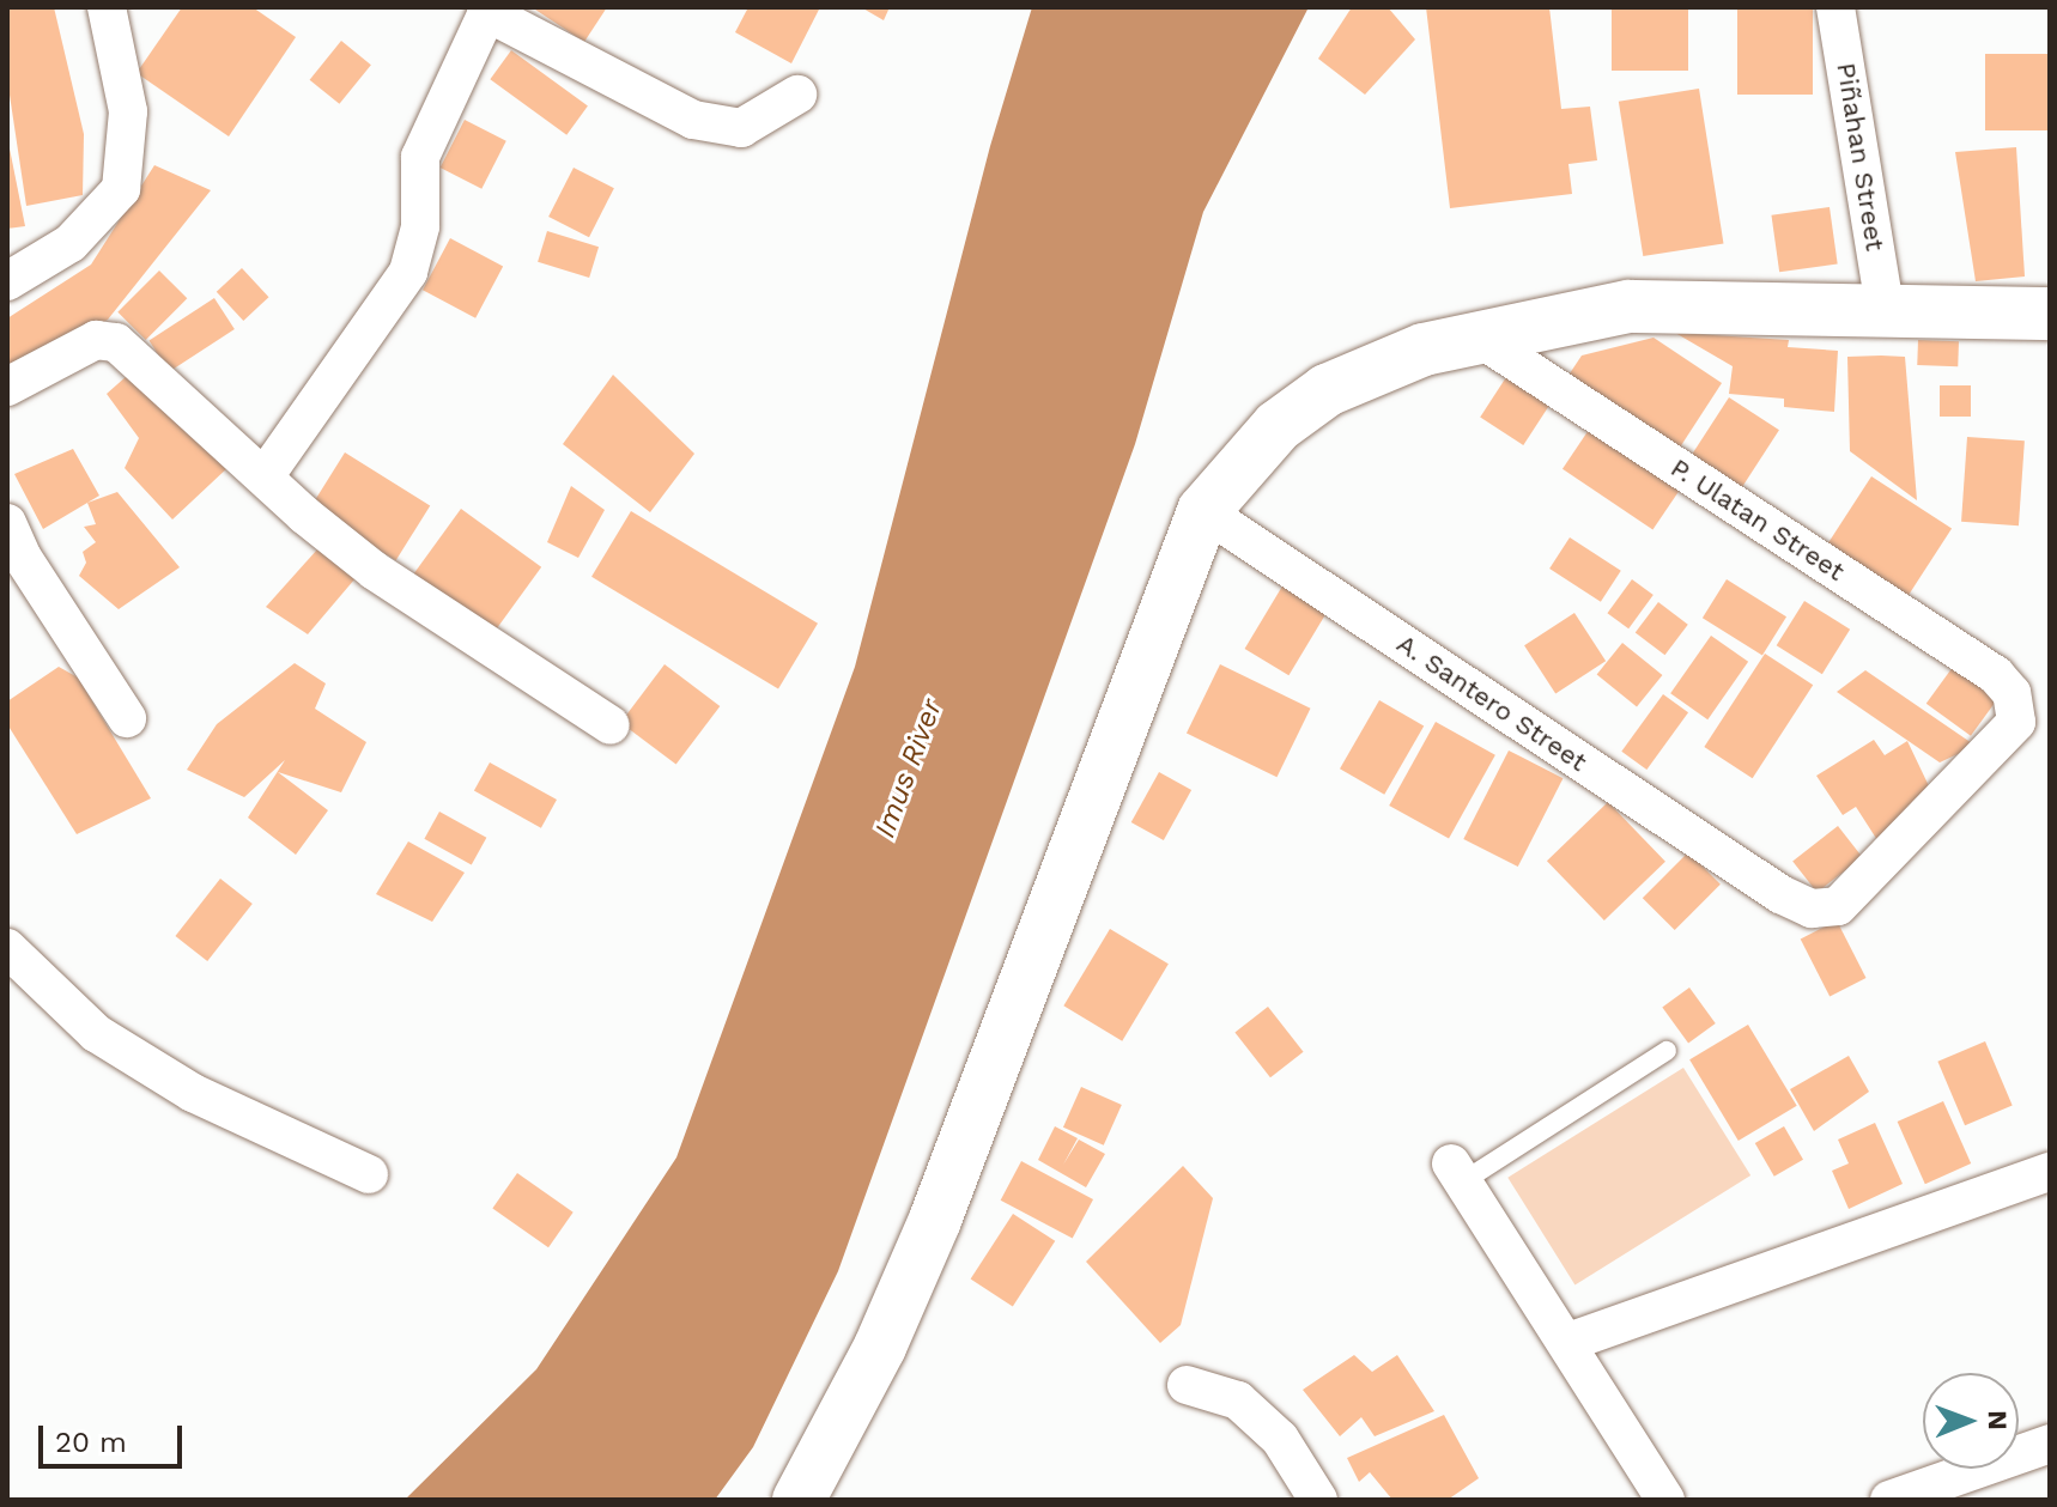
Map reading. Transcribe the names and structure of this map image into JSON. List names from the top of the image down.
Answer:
{
  "streets": {
    "street": ["Piñahan Street", "P. Ulatan Street", "A. Santero Street"]
  },
  "crossings": [
    ["P. Ulatan Street", "A. Santero Street"]
  ],
  "water": ["Imus River"],
  "scale_bar": "20 m",
  "north": "right"
}
